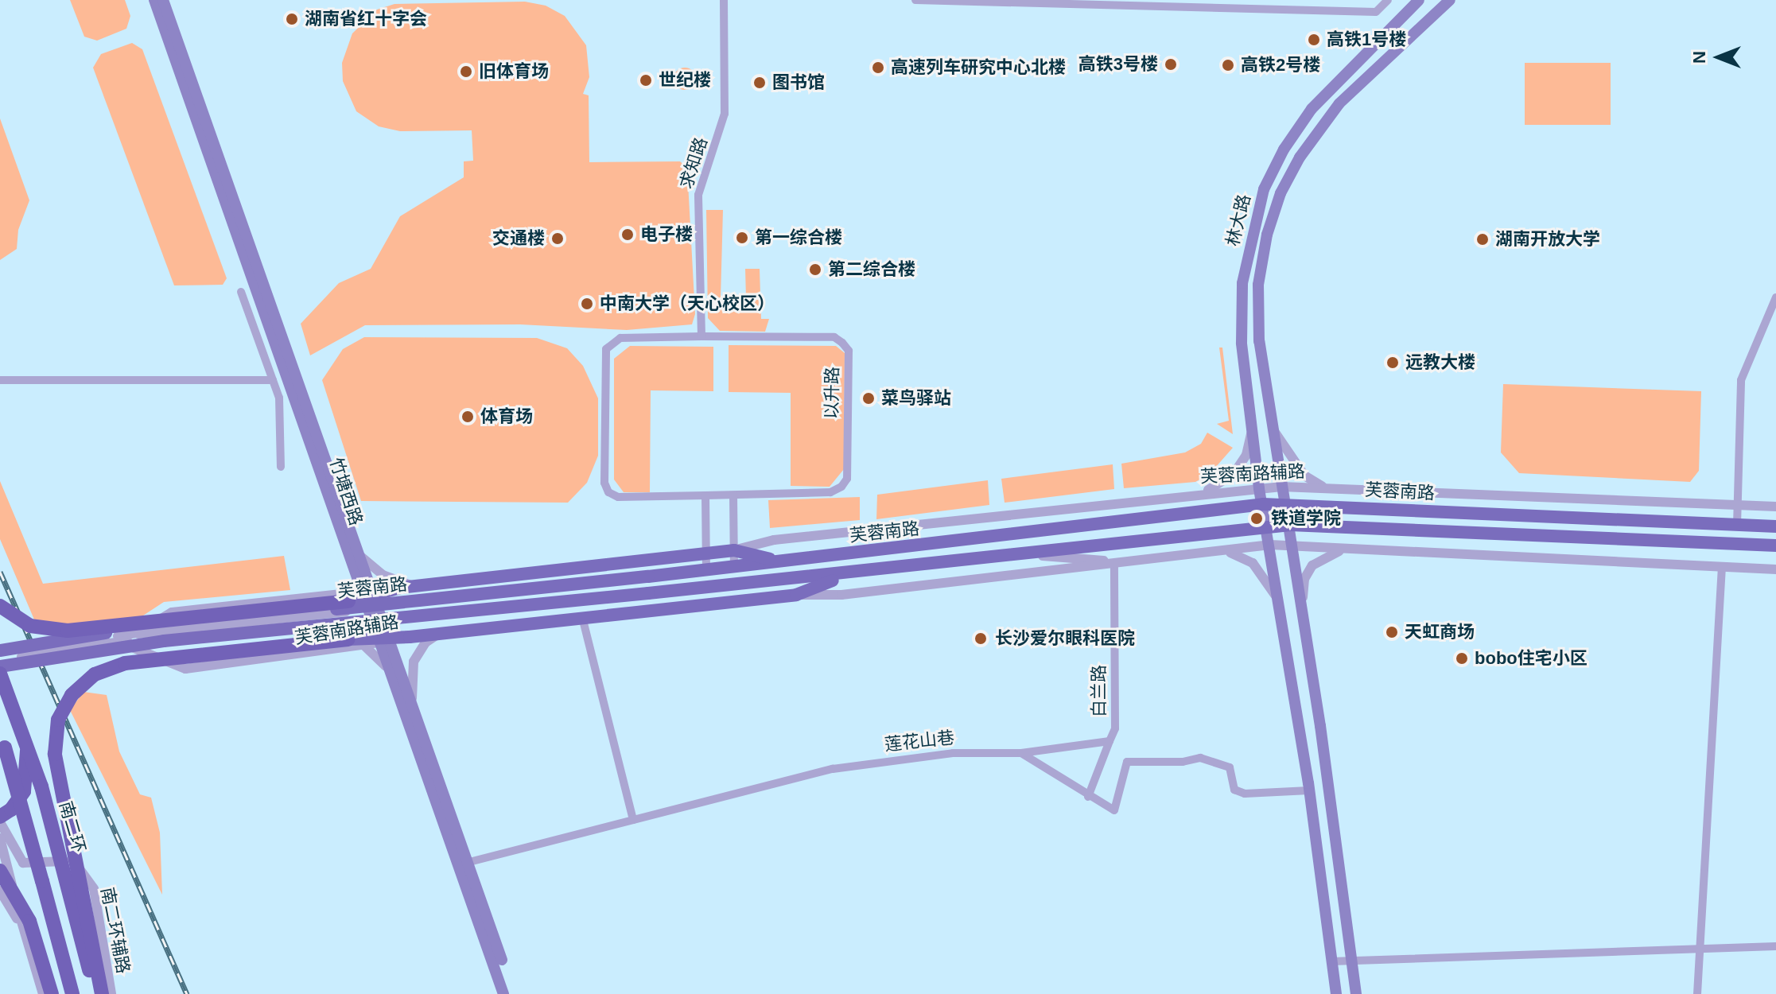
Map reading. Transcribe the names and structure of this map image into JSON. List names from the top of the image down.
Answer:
{
  "streets": {
    "highway": ["南二环"],
    "main road": ["林大路", "竹塘西路", "芙蓉南路"],
    "street": [
      "求知路",
      "以升路",
      "芙蓉南路辅路",
      "白兰路",
      "莲花山巷",
      "南二环辅路"
    ]
  },
  "crossings": [
    ["求知路", "以升路"],
    ["林大路", "芙蓉南路辅路"],
    ["林大路", "芙蓉南路"],
    ["芙蓉南路辅路", "竹塘西路"],
    ["竹塘西路", "莲花山巷"],
    ["白兰路", "莲花山巷"]
  ],
  "places": [
    "湖南省红十字会",
    "高铁1号楼",
    "高铁3号楼",
    "高铁2号楼",
    "高速列车研究中心北楼",
    "旧体育场",
    "世纪楼",
    "图书馆",
    "电子楼",
    "第一综合楼",
    "交通楼",
    "湖南开放大学",
    "第二综合楼",
    "中南大学（天心校区）",
    "远教大楼",
    "菜鸟驿站",
    "体育场",
    "铁道学院",
    "天虹商场",
    "长沙爱尔眼科医院",
    "bobo住宅小区"
  ],
  "north": "left"
}
